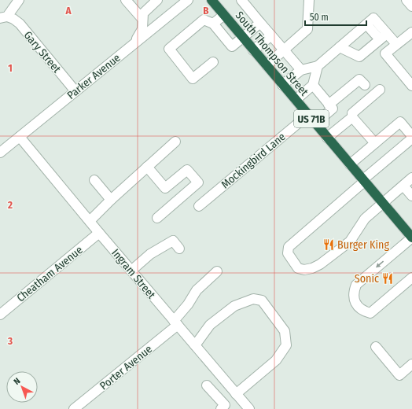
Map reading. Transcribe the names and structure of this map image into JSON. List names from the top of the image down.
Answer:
{
  "streets": {
    "highway": ["South Thompson Street", "US 71B"],
    "street": [
      "Gary Street",
      "Parker Avenue",
      "Mockingbird Lane",
      "Cheatham Avenue",
      "Ingram Street",
      "Porter Avenue"
    ]
  },
  "crossings": [
    ["Gary Street", "Parker Avenue"],
    ["South Thompson Street", "Mockingbird Lane"],
    ["Parker Avenue", "Ingram Street"],
    ["Cheatham Avenue", "Ingram Street"],
    ["Ingram Street", "Porter Avenue"]
  ],
  "places": {
    "restaurant": ["Burger King", "Sonic"]
  },
  "scale_bar": "50 m",
  "north": "top left",
  "grid": {
    "columns": ["A", "B"],
    "rows": ["1", "2", "3"]
  }
}
